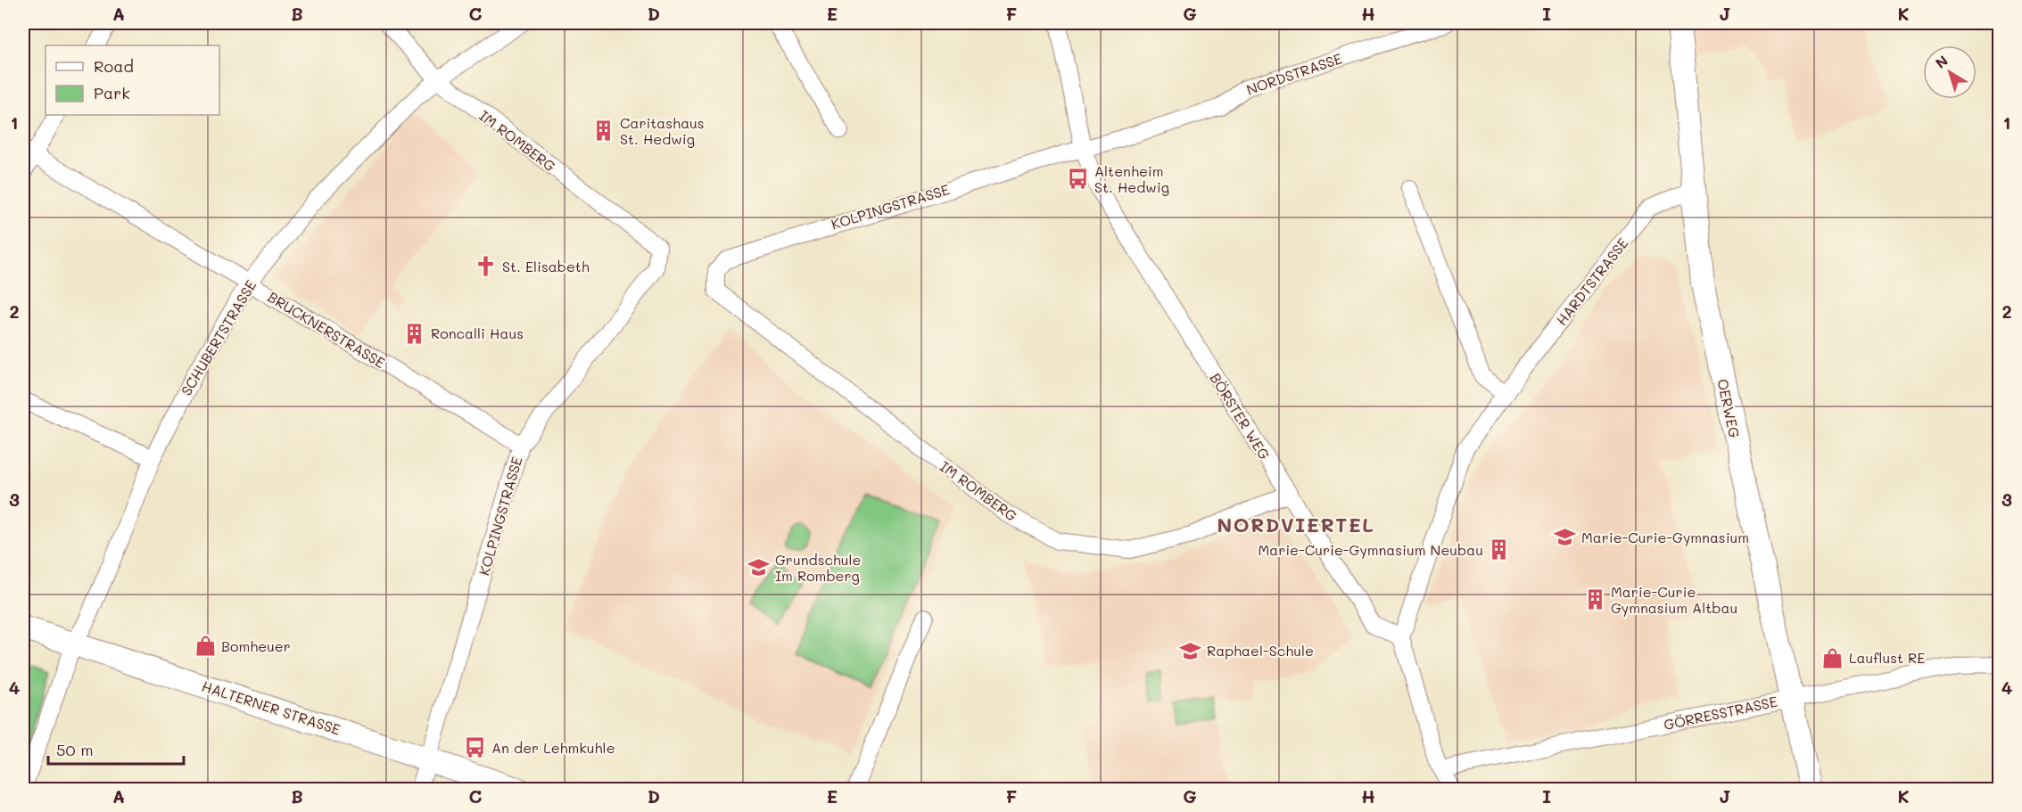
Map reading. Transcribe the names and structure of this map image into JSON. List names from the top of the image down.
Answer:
{
  "streets": {
    "main road": ["OERWEG", "HALTERNER STRASSE"],
    "street": [
      "NORDSTRASSE",
      "IM ROMBERG",
      "KOLPINGSTRASSE",
      "HARDTSTRASSE",
      "BRUCKNERSTRASSE",
      "SCHUBERTSTRASSE",
      "BÖRSTER WEG",
      "GÖRRESSTRASSE"
    ]
  },
  "crossings": [
    ["NORDSTRASSE", "KOLPINGSTRASSE"],
    ["NORDSTRASSE", "BÖRSTER WEG"],
    ["IM ROMBERG", "KOLPINGSTRASSE"],
    ["IM ROMBERG", "SCHUBERTSTRASSE"],
    ["IM ROMBERG", "BÖRSTER WEG"],
    ["KOLPINGSTRASSE", "BRUCKNERSTRASSE"],
    ["KOLPINGSTRASSE", "BÖRSTER WEG"],
    ["KOLPINGSTRASSE", "HALTERNER STRASSE"],
    ["HARDTSTRASSE", "OERWEG"],
    ["HARDTSTRASSE", "BÖRSTER WEG"],
    ["BRUCKNERSTRASSE", "SCHUBERTSTRASSE"],
    ["SCHUBERTSTRASSE", "HALTERNER STRASSE"],
    ["OERWEG", "GÖRRESSTRASSE"]
  ],
  "districts": ["NORDVIERTEL"],
  "places": {
    "building": [
      "Caritashaus St. Hedwig",
      "Roncalli Haus",
      "Marie-Curie-Gymnasium Neubau",
      "Marie-Curie Gymnasium Altbau"
    ],
    "bus stop": ["Altenheim St. Hedwig", "An der Lehmkuhle"],
    "church": ["St. Elisabeth"],
    "school or university": ["Marie-Curie-Gymnasium", "Grundschule Im Romberg", "Raphael-Schule"],
    "shop": ["Bomheuer", "Lauflust RE"]
  },
  "legend": ["Road", "Park"],
  "scale_bar": "50 m",
  "north": "top left",
  "grid": {
    "columns": [
      "A",
      "B",
      "C",
      "D",
      "E",
      "F",
      "G",
      "H",
      "I",
      "J",
      "K"
    ],
    "rows": [
      "1",
      "2",
      "3",
      "4"
    ]
  }
}
